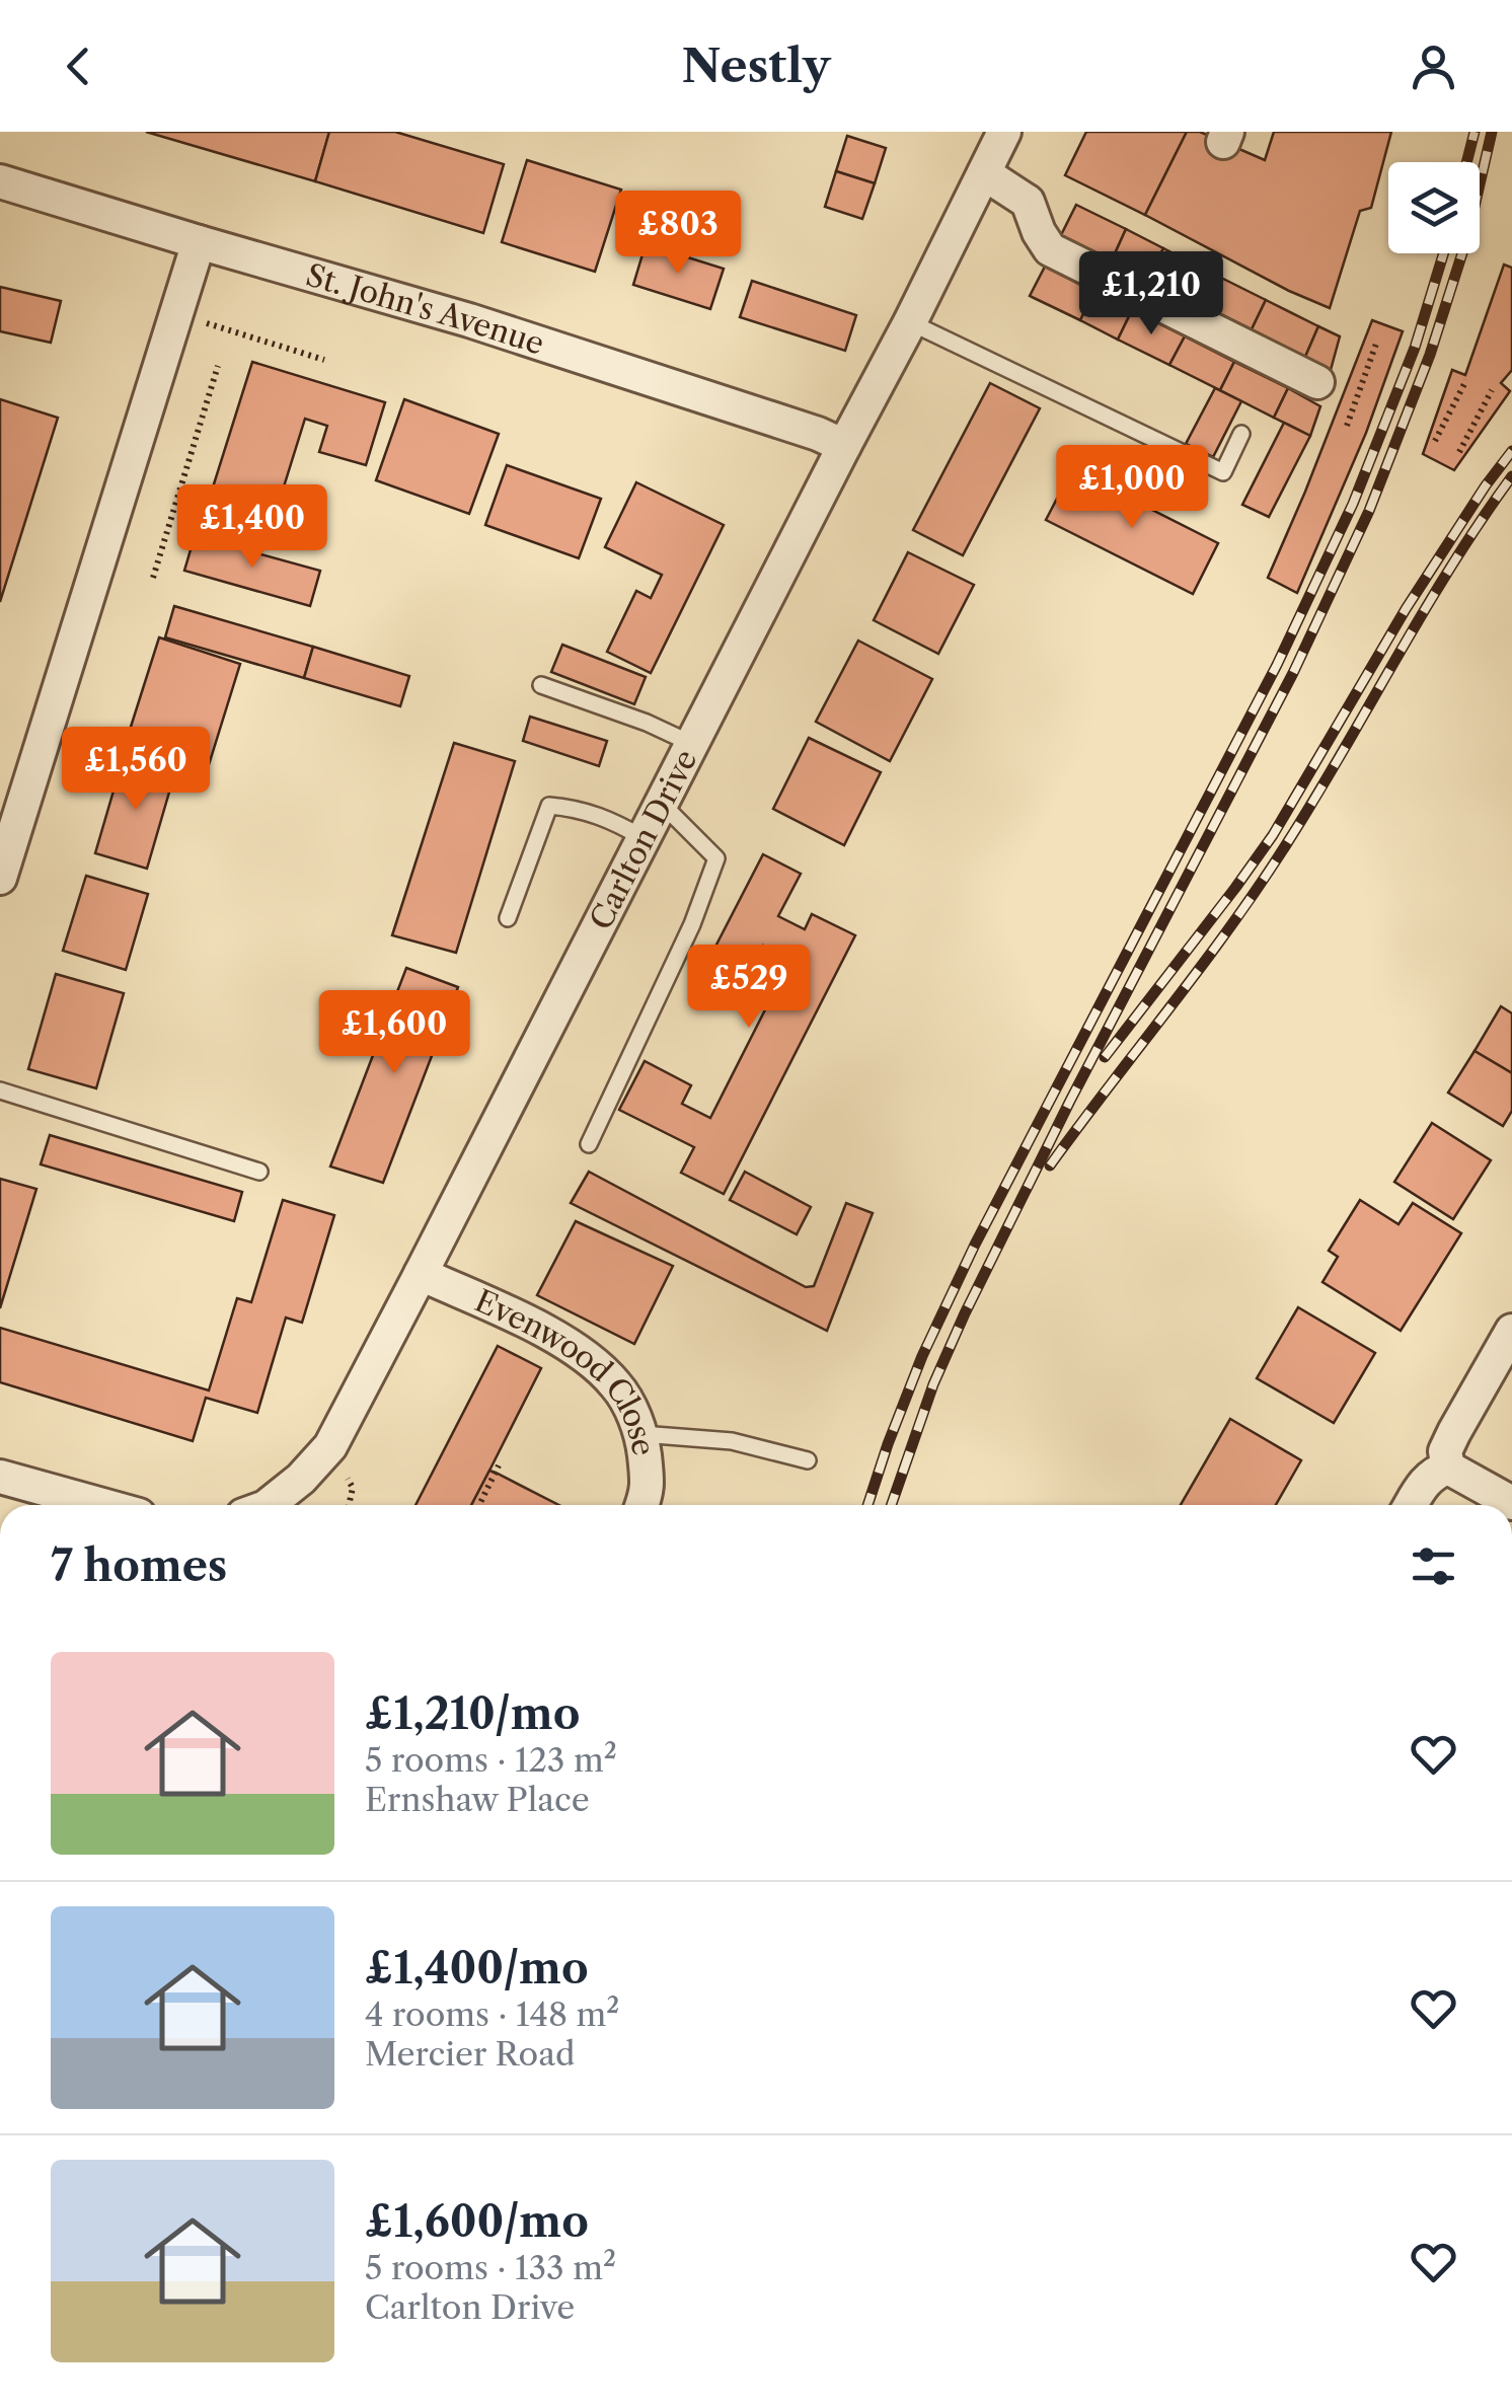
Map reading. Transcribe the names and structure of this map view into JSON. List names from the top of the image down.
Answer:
{
  "streets": {
    "street": ["St. John's Avenue", "Carlton Drive", "Evenwood Close"]
  },
  "crossings": [
    ["St. John's Avenue", "Carlton Drive"],
    ["Carlton Drive", "Evenwood Close"]
  ],
  "page": {
    "header": "Nestly",
    "price": [
      "£803",
      "£1,210",
      "£1,000",
      "£1,400",
      "£1,560",
      "£529",
      "£1,600"
    ],
    "heading": "7 homes",
    "list": [
      {
        "name": "£1,210/mo",
        "note": "5 rooms · 123 m² · Ernshaw Place"
      },
      {
        "name": "£1,400/mo",
        "note": "4 rooms · 148 m² · Mercier Road"
      },
      {
        "name": "£1,600/mo",
        "note": "5 rooms · 133 m² · Carlton Drive"
      }
    ]
  }
}
